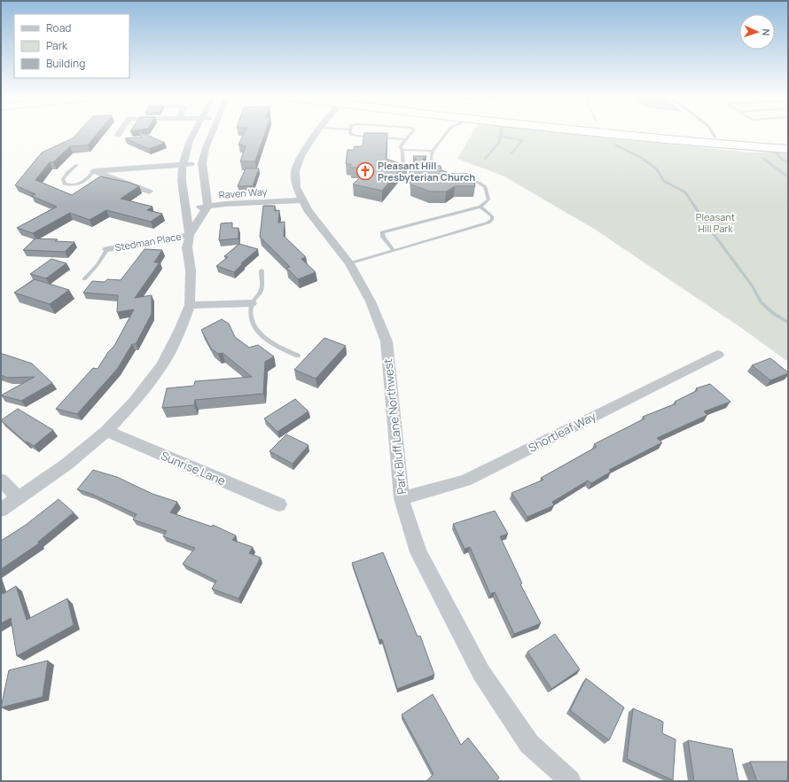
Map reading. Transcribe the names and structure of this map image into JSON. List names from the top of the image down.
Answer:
{
  "streets": {
    "street": [
      "Raven Way",
      "Stedman Place",
      "Park Bluff Lane Northwest",
      "Shortleaf Way",
      "Sunrise Lane"
    ]
  },
  "crossings": [
    ["Raven Way", "Park Bluff Lane Northwest"],
    ["Park Bluff Lane Northwest", "Shortleaf Way"]
  ],
  "parks": ["Pleasant Hill Park"],
  "places": {
    "church": ["Pleasant Hill Presbyterian Church"]
  },
  "legend": ["Road", "Park", "Building"],
  "north": "right"
}
